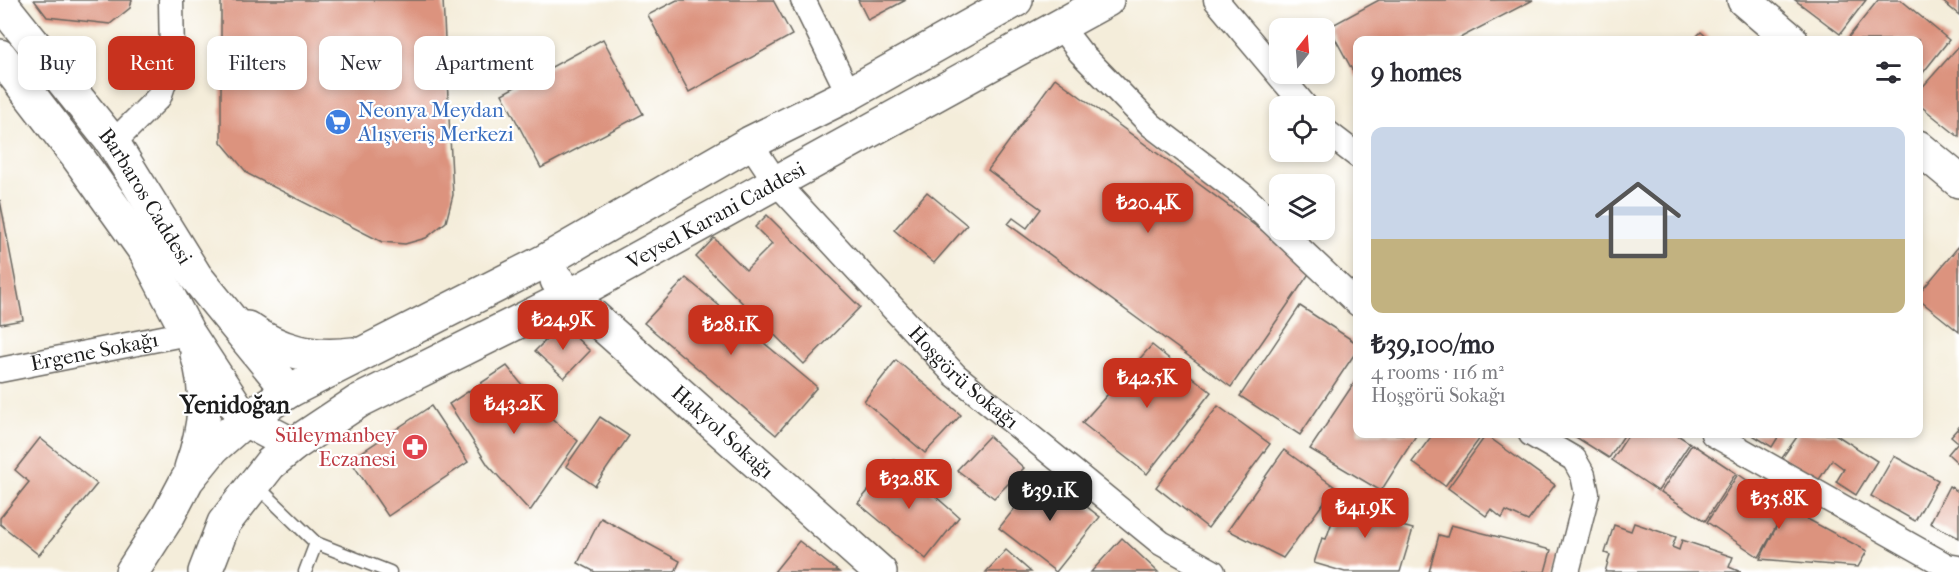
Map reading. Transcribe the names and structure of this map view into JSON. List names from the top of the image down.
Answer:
{
  "streets": {
    "main road": ["Barbaros Caddesi", "Veysel Karani Caddesi", "Hakyol Sokağı"],
    "street": ["Ergene Sokağı", "Hoşgörü Sokağı"]
  },
  "crossings": [
    ["Barbaros Caddesi", "Ergene Sokağı"],
    ["Veysel Karani Caddesi", "Hoşgörü Sokağı"],
    ["Veysel Karani Caddesi", "Hakyol Sokağı"]
  ],
  "districts": ["Yenidoğan"],
  "places": {
    "supermarket": ["Neonya Meydan Alışveriş Merkezi"],
    "pharmacy": ["Süleymanbey Eczanesi"]
  },
  "north": "top",
  "page": {
    "chip": [
      "Buy",
      "Rent",
      "Filters",
      "New",
      "Apartment"
    ],
    "heading": "9 homes",
    "list": [
      {
        "name": "₺39,100/mo",
        "note": "4 rooms · 116 m² · Hoşgörü Sokağı"
      }
    ],
    "price": [
      "₺20.4K",
      "₺24.9K",
      "₺28.1K",
      "₺42.5K",
      "₺43.2K",
      "₺32.8K",
      "₺39.1K",
      "₺35.8K",
      "₺41.9K"
    ]
  }
}
